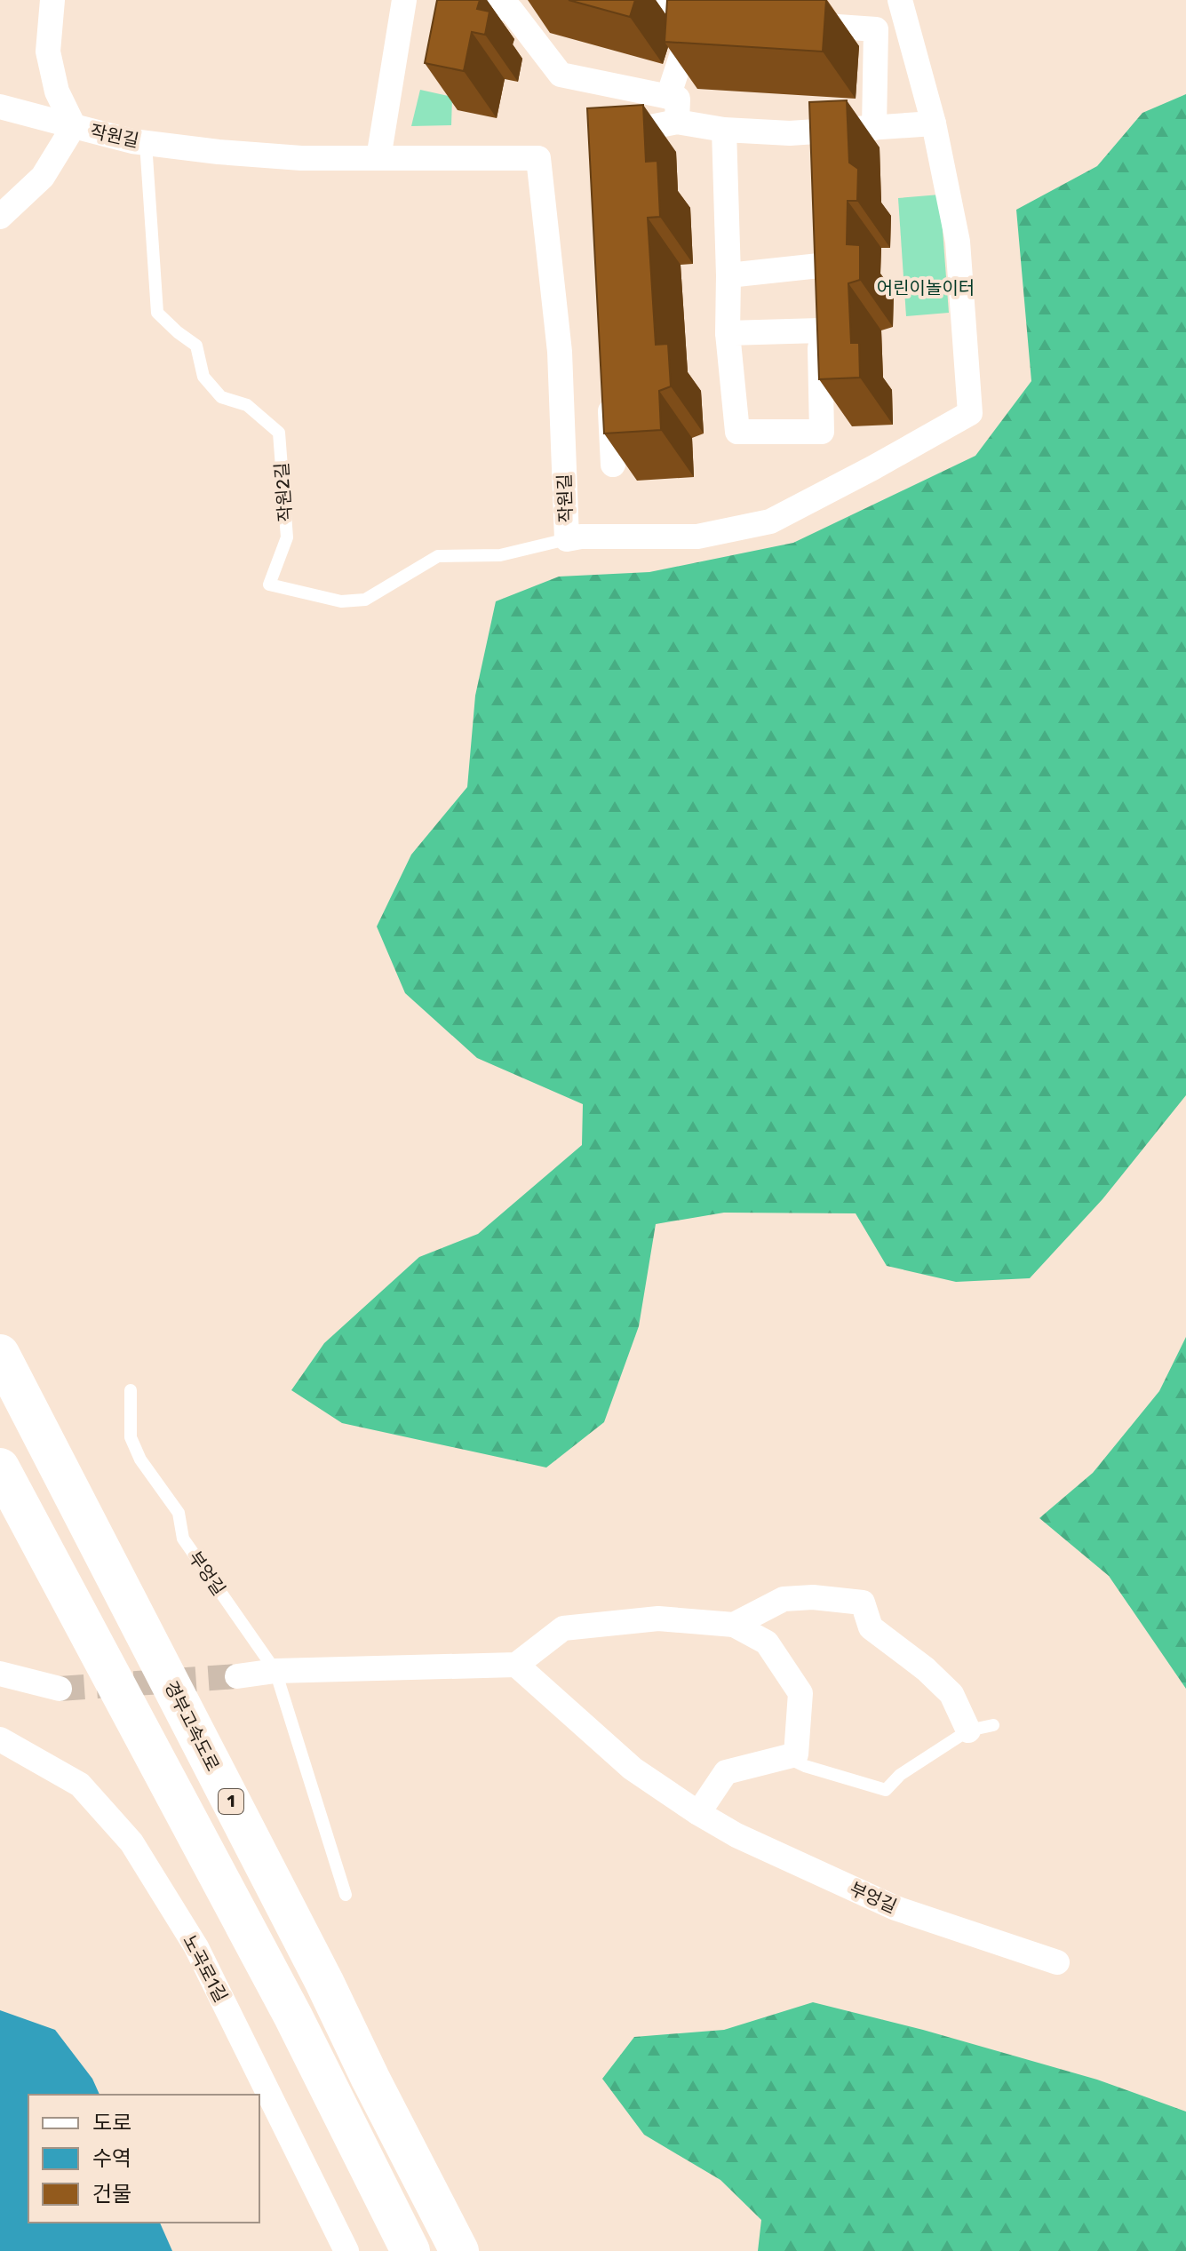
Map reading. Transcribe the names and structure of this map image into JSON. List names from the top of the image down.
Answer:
{
  "streets": {
    "highway": ["경부고속도로", "1"],
    "street": ["작원길", "부엉길", "노곡로1길"],
    "lane": ["작원2길"]
  },
  "crossings": [
    ["작원길", "작원2길"]
  ],
  "parks": ["어린이놀이터"],
  "legend": ["도로", "수역", "건물"]
}
